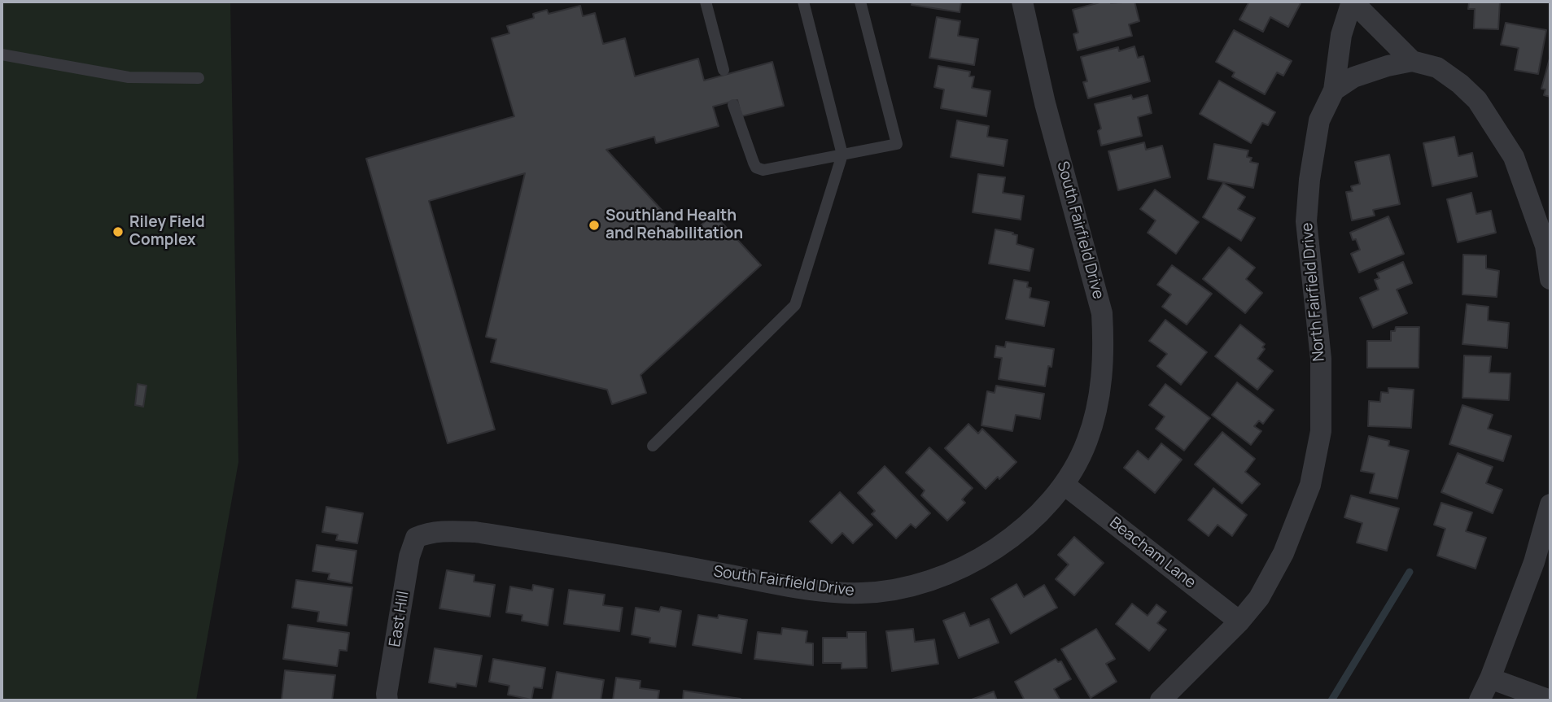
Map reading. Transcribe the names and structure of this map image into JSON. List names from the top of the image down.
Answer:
{
  "streets": {
    "street": [
      "South Fairfield Drive",
      "North Fairfield Drive",
      "Beacham Lane",
      "East Hill"
    ]
  },
  "crossings": [
    ["South Fairfield Drive", "Beacham Lane"],
    ["South Fairfield Drive", "East Hill"],
    ["North Fairfield Drive", "Beacham Lane"]
  ],
  "places": ["Southland Health and Rehabilitation", "Riley Field Complex"]
}
